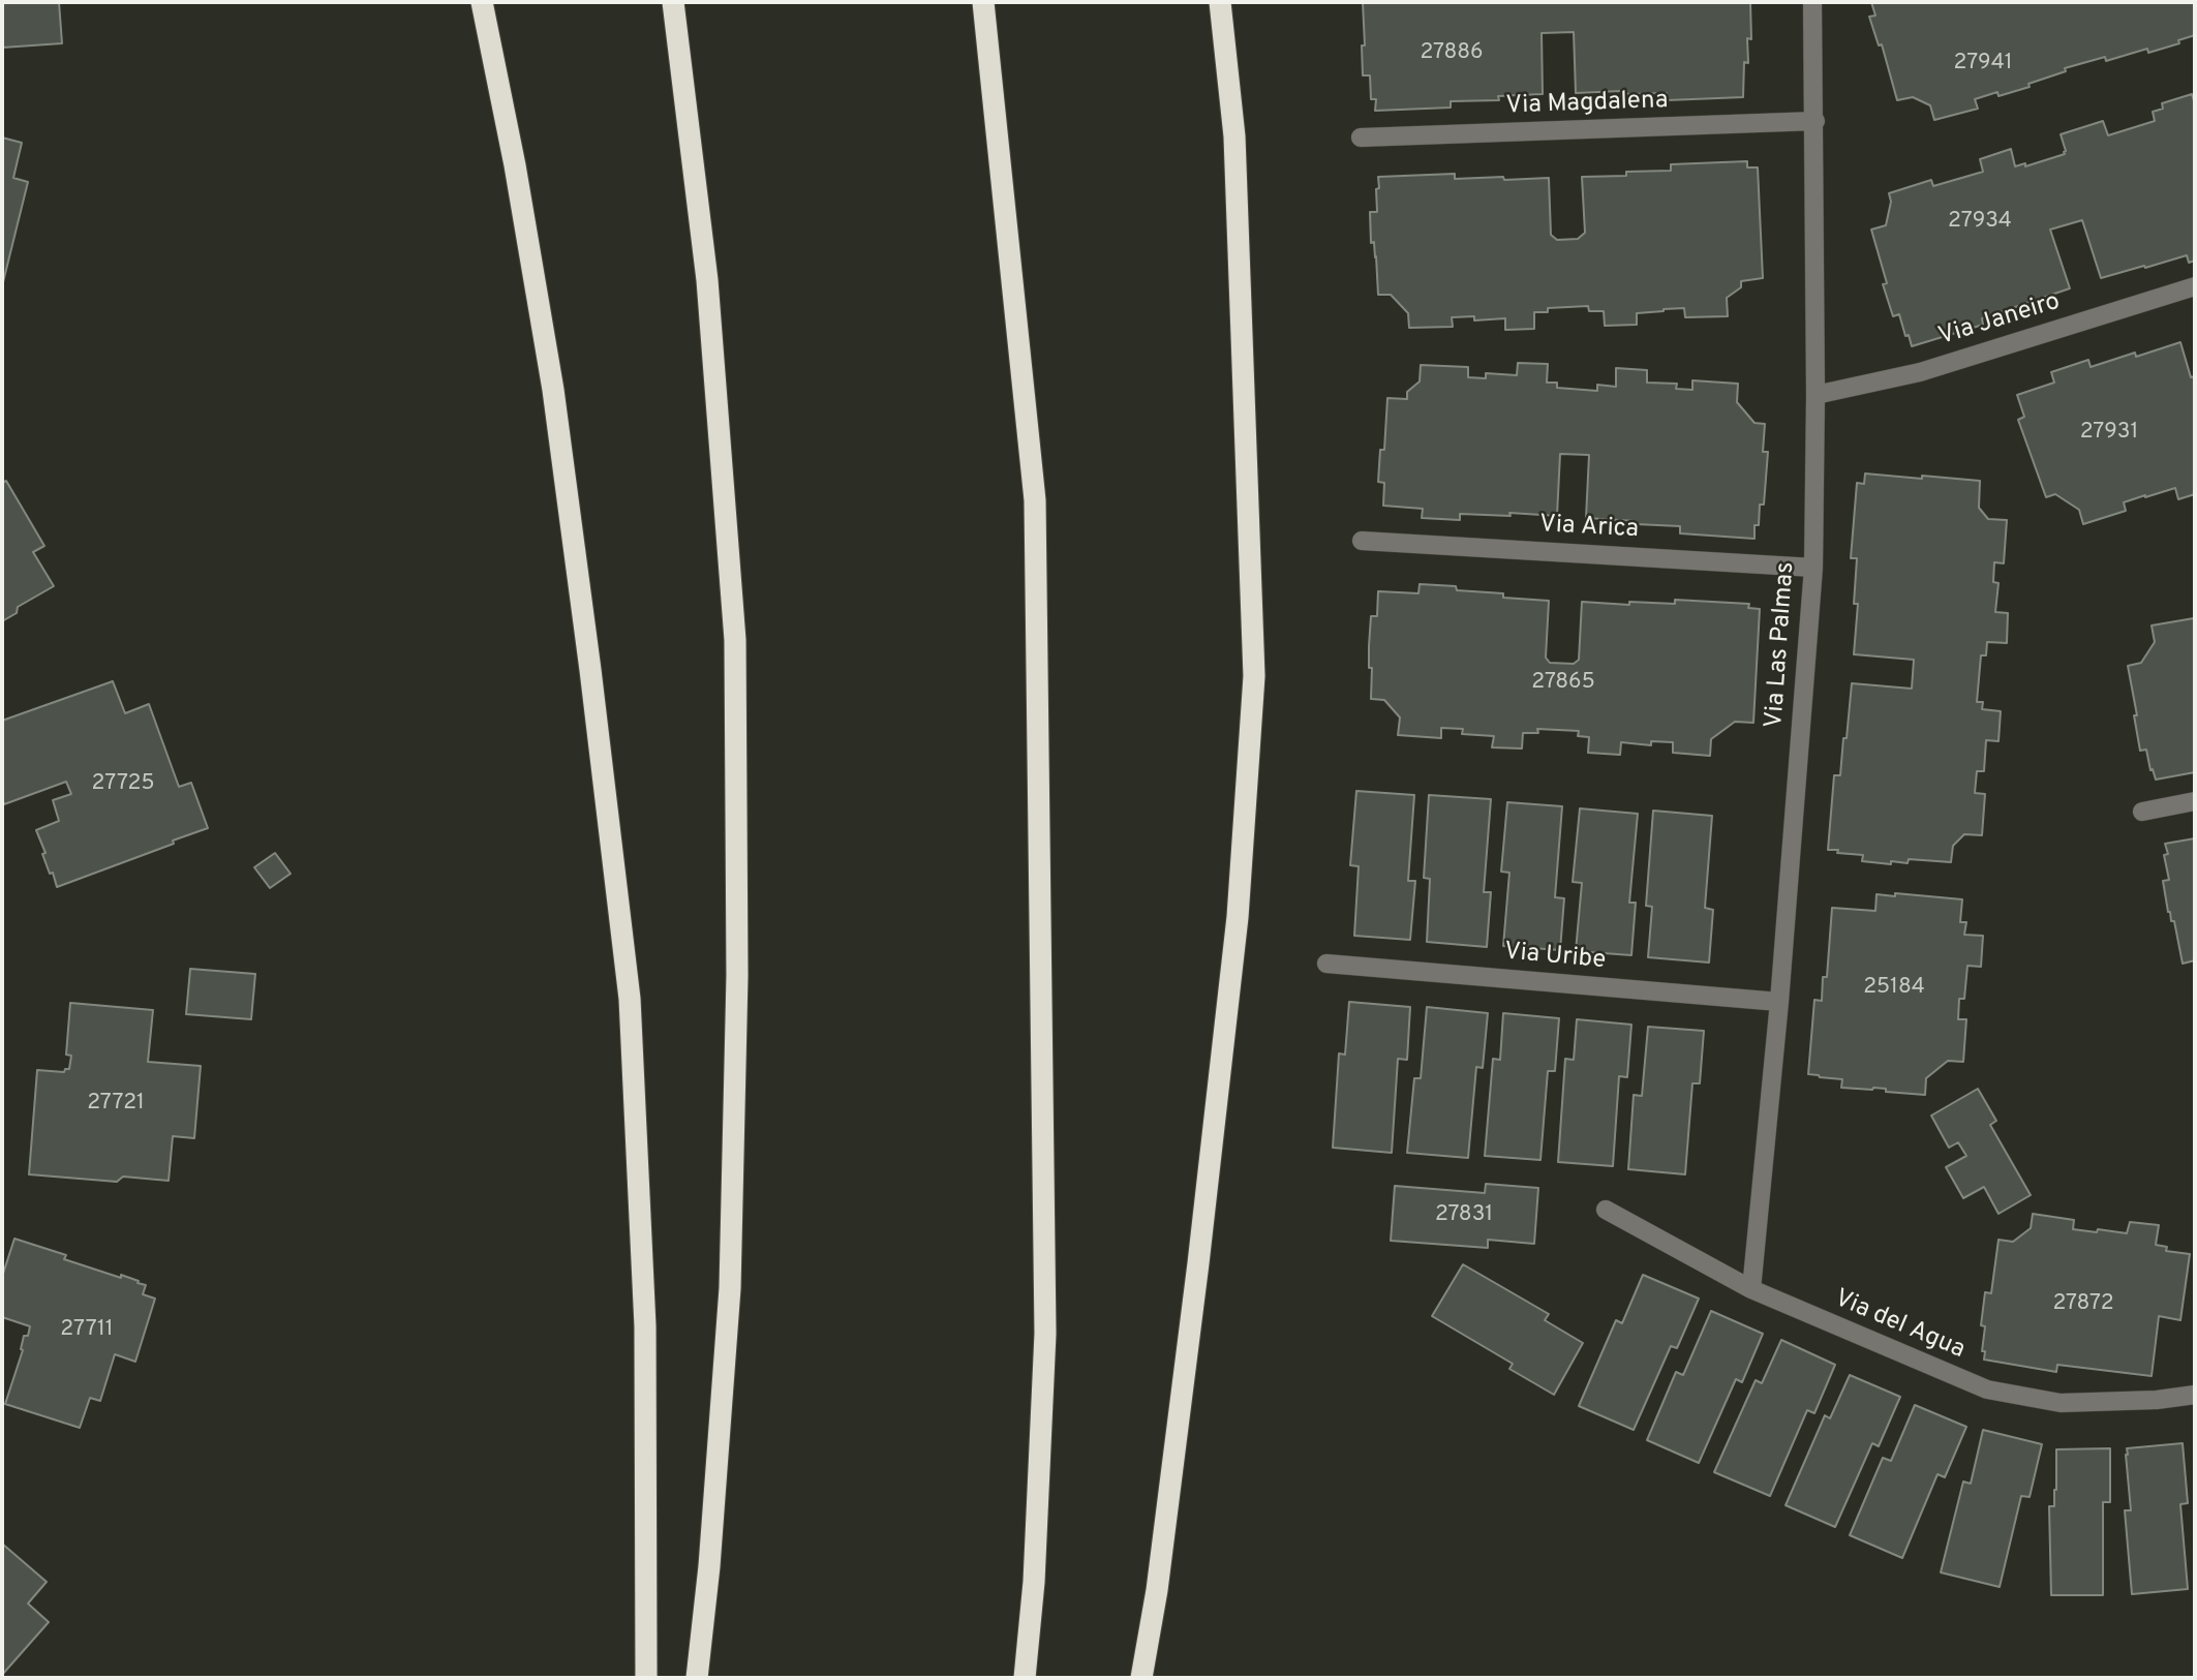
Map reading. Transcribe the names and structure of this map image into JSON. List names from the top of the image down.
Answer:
{
  "streets": {
    "street": [
      "Via Magdalena",
      "Via Janeiro",
      "Via Arica",
      "Via Las Palmas",
      "Via Uribe",
      "Via del Agua"
    ]
  },
  "crossings": [
    ["Via Magdalena", "Via Las Palmas"],
    ["Via Janeiro", "Via Las Palmas"],
    ["Via Arica", "Via Las Palmas"],
    ["Via Las Palmas", "Via Uribe"],
    ["Via Las Palmas", "Via del Agua"]
  ],
  "house_numbers": [
    "27886",
    "27941",
    "27934",
    "27931",
    "27865",
    "27725",
    "25184",
    "27721",
    "27831",
    "27872",
    "27711"
  ]
}
